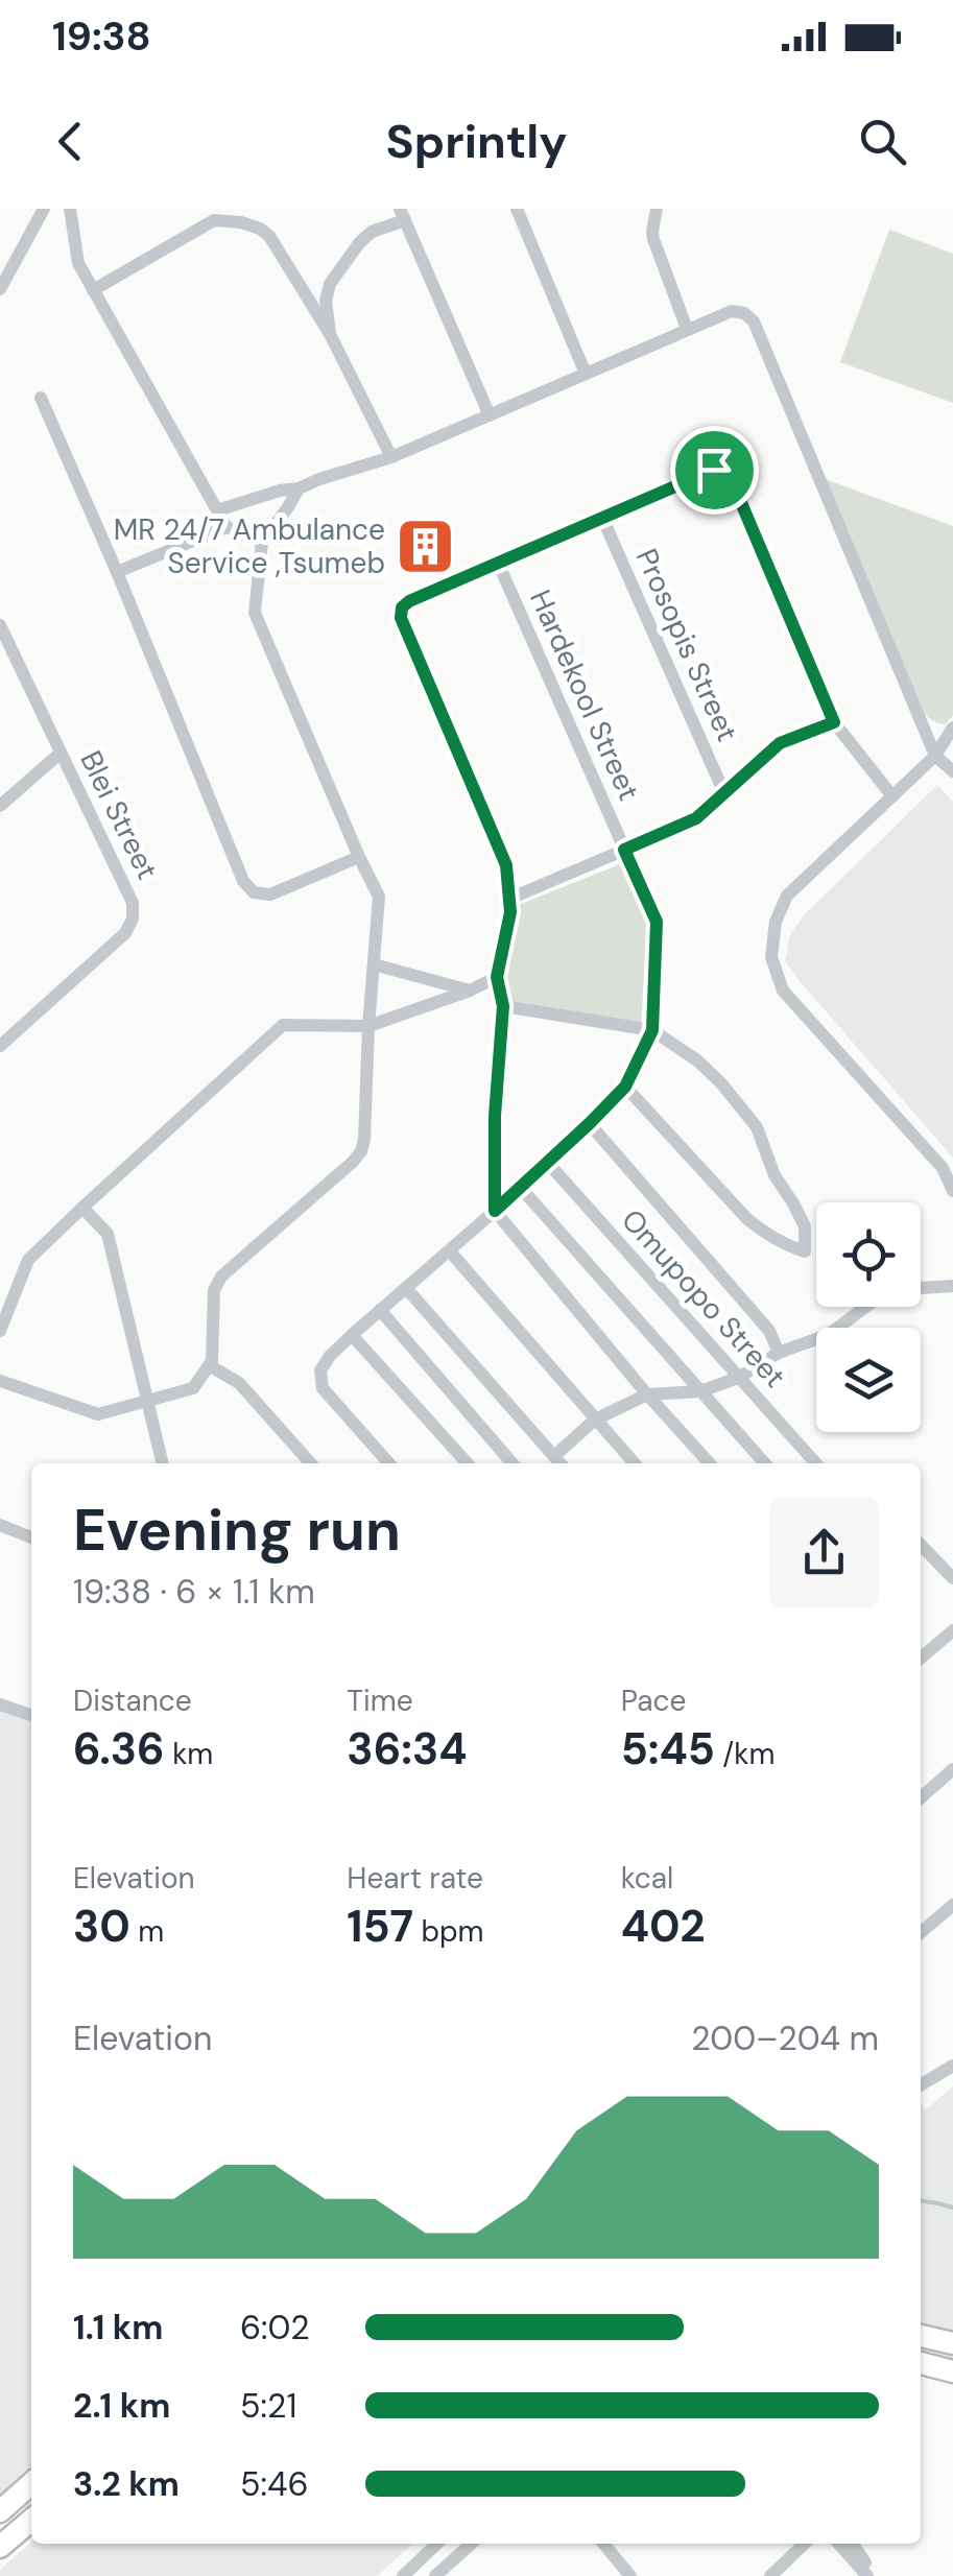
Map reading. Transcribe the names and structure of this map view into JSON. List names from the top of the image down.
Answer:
{
  "streets": {
    "street": [
      "Prosopis Street",
      "Hardekool Street",
      "Blei Street",
      "Omupopo Street"
    ]
  },
  "places": {
    "building": ["MR 24/7 Ambulance Service ,Tsumeb"]
  },
  "page": {
    "status": "19:38",
    "header": "Sprintly",
    "heading": ["Evening run", "19:38 · 6 × 1.1 km"],
    "stats": [
      ["Distance", "6.36 km"],
      ["Time", "36:34"],
      ["Pace", "5:45 /km"],
      ["Elevation", "30 m"],
      ["Heart rate", "157 bpm"],
      ["kcal", "402"]
    ],
    "chart": ["Elevation", "200–204 m"],
    "list": [
      {
        "name": "1.1 km",
        "note": "6:02"
      },
      {
        "name": "2.1 km",
        "note": "5:21"
      },
      {
        "name": "3.2 km",
        "note": "5:46"
      }
    ]
  }
}
